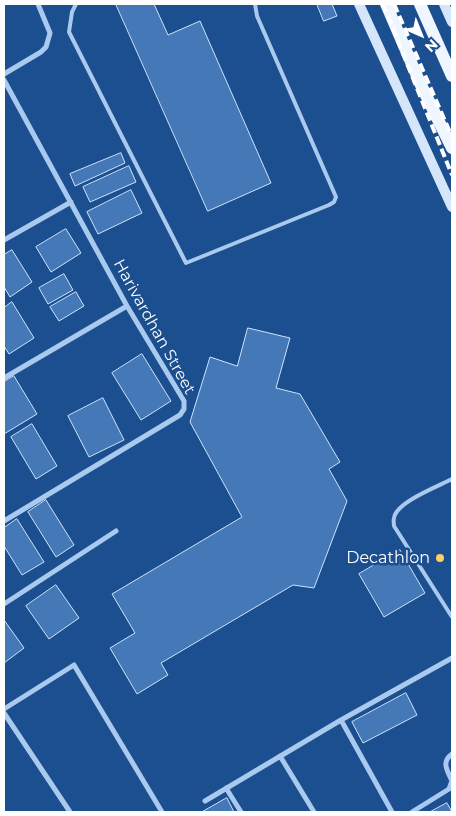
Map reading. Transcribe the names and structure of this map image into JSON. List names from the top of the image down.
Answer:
{
  "streets": {
    "street": ["Harivardhan Street"]
  },
  "places": ["Decathlon"],
  "north": "bottom right"
}
